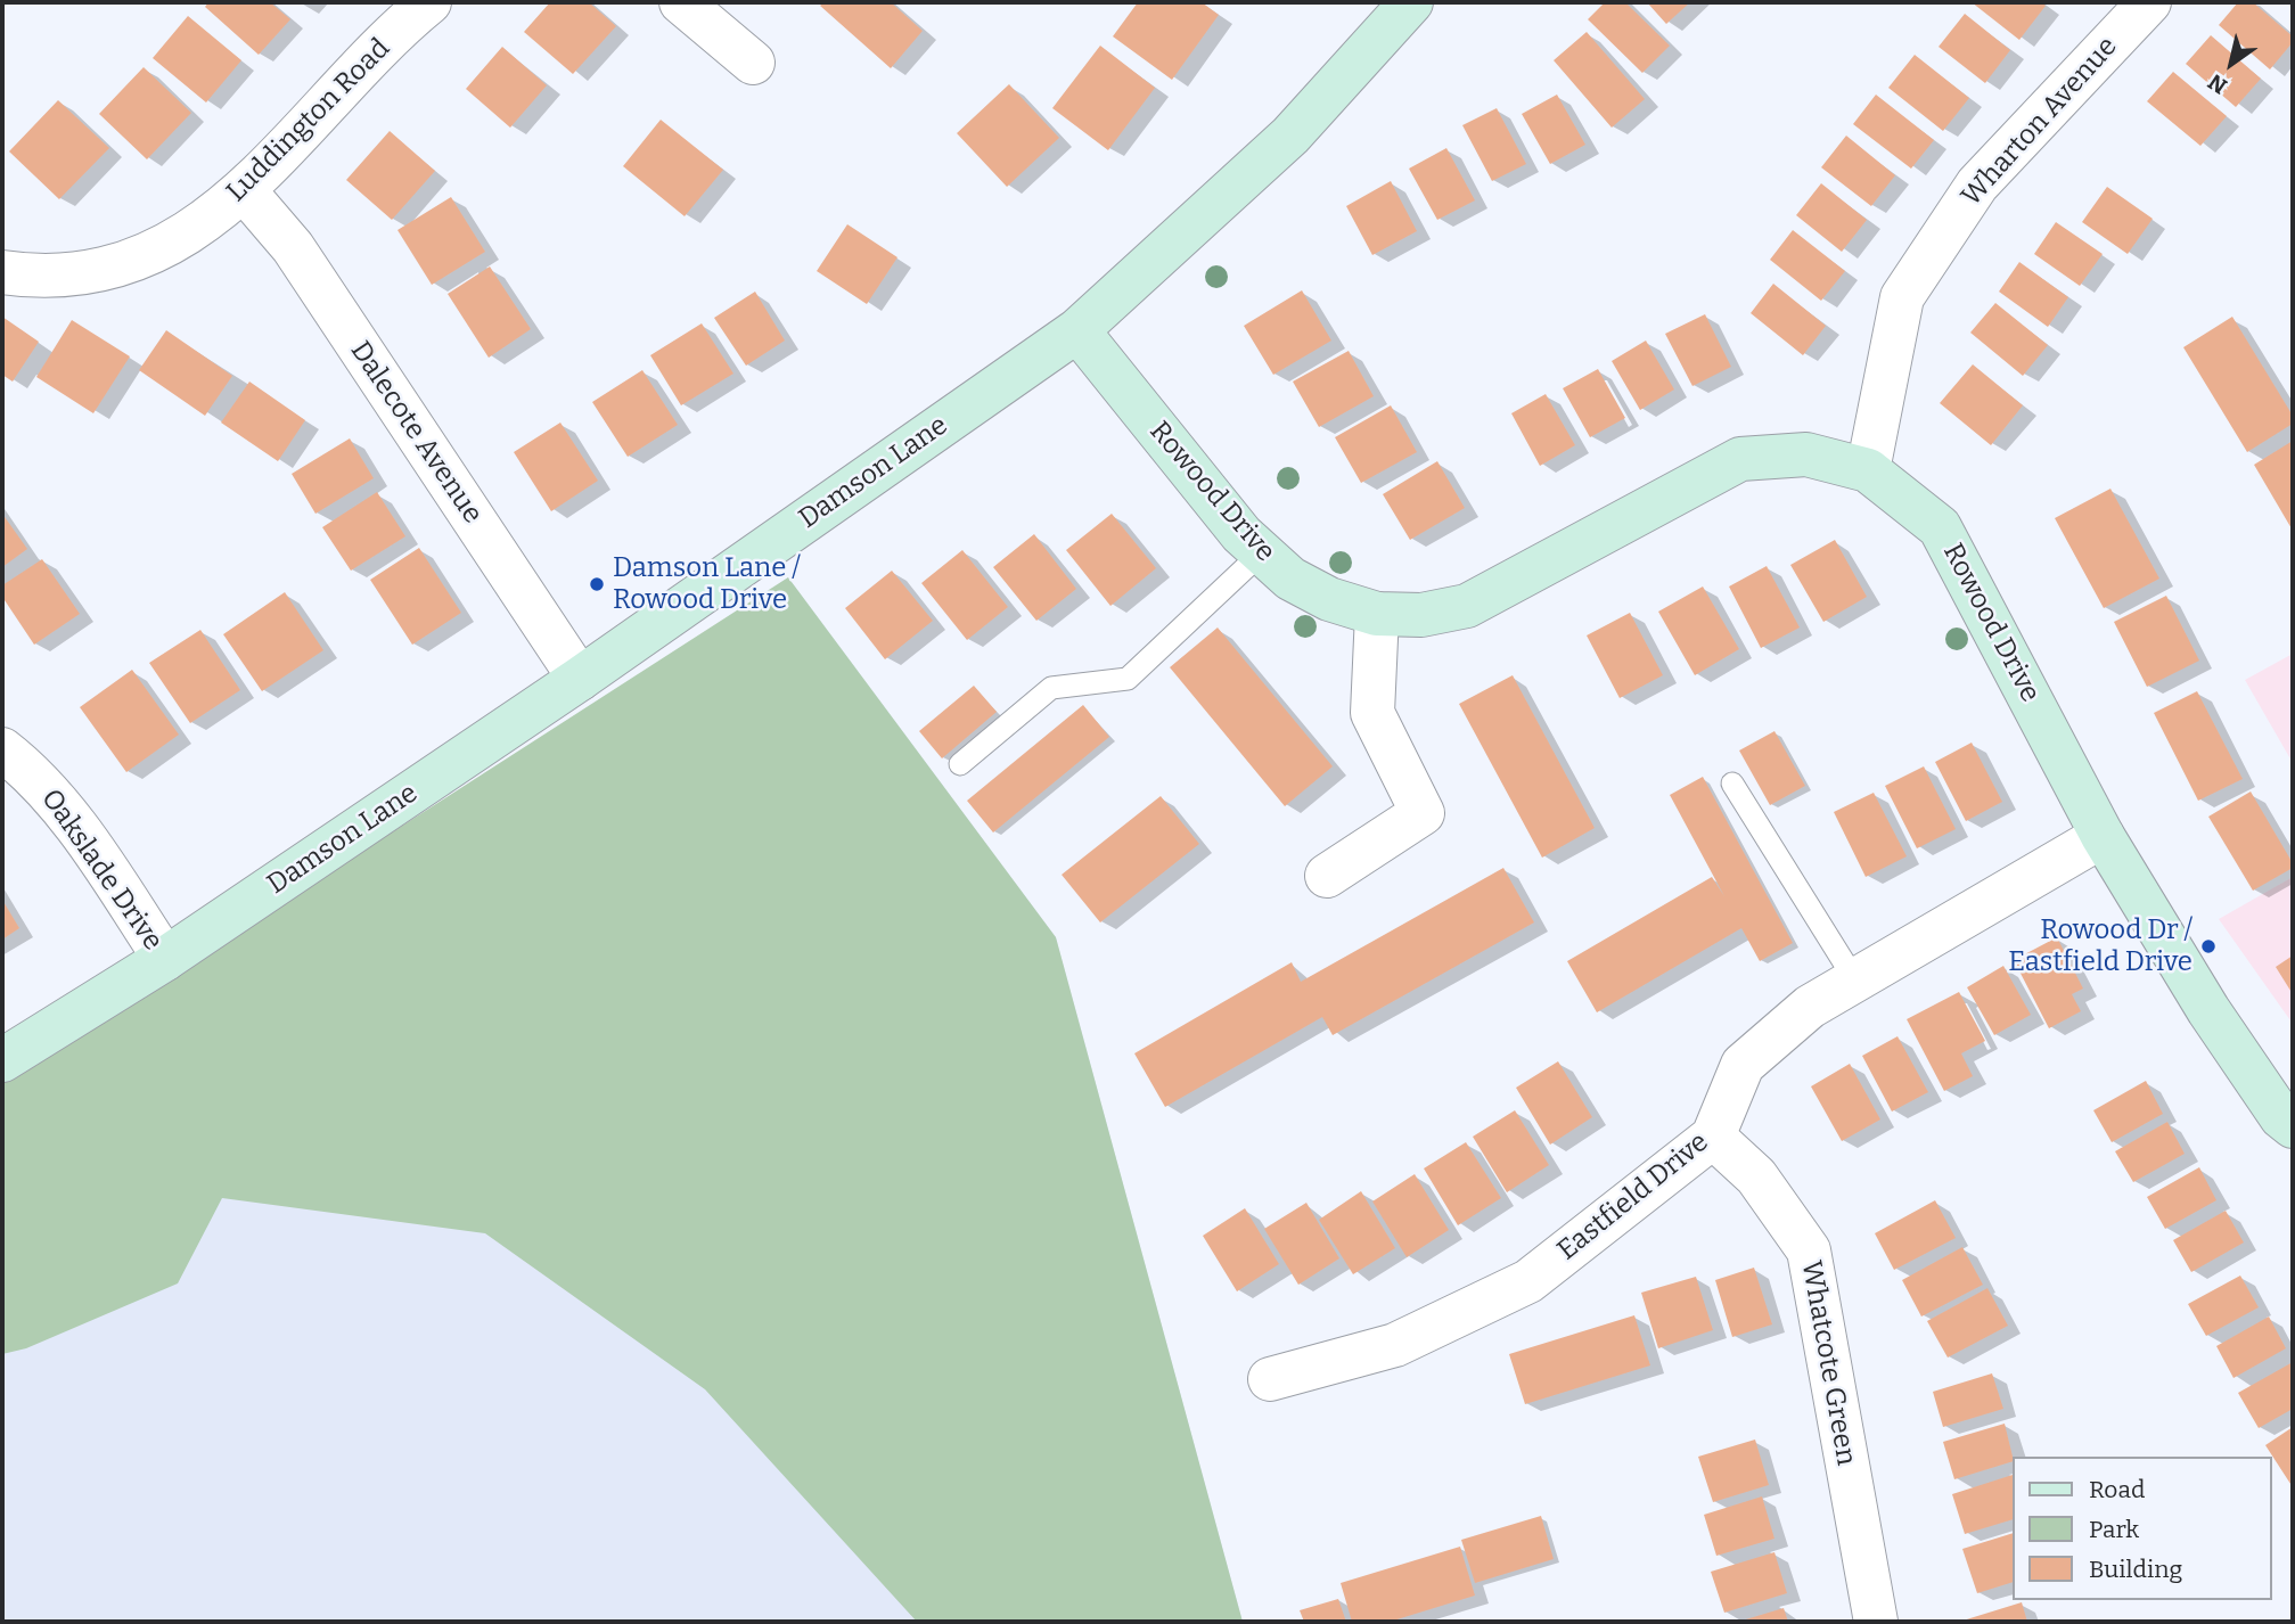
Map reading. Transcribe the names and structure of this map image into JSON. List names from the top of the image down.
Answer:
{
  "streets": {
    "street": [
      "Luddington Road",
      "Wharton Avenue",
      "Dalecote Avenue",
      "Damson Lane",
      "Rowood Drive",
      "Oakslade Drive",
      "Eastfield Drive",
      "Whatcote Green"
    ]
  },
  "crossings": [
    ["Luddington Road", "Dalecote Avenue"],
    ["Wharton Avenue", "Rowood Drive"],
    ["Dalecote Avenue", "Damson Lane"],
    ["Damson Lane", "Rowood Drive"],
    ["Damson Lane", "Oakslade Drive"],
    ["Rowood Drive", "Eastfield Drive"],
    ["Eastfield Drive", "Whatcote Green"]
  ],
  "places": ["Damson Lane / Rowood Drive", "Rowood Dr / Eastfield Drive"],
  "legend": ["Road", "Park", "Building"],
  "north": "bottom left"
}
